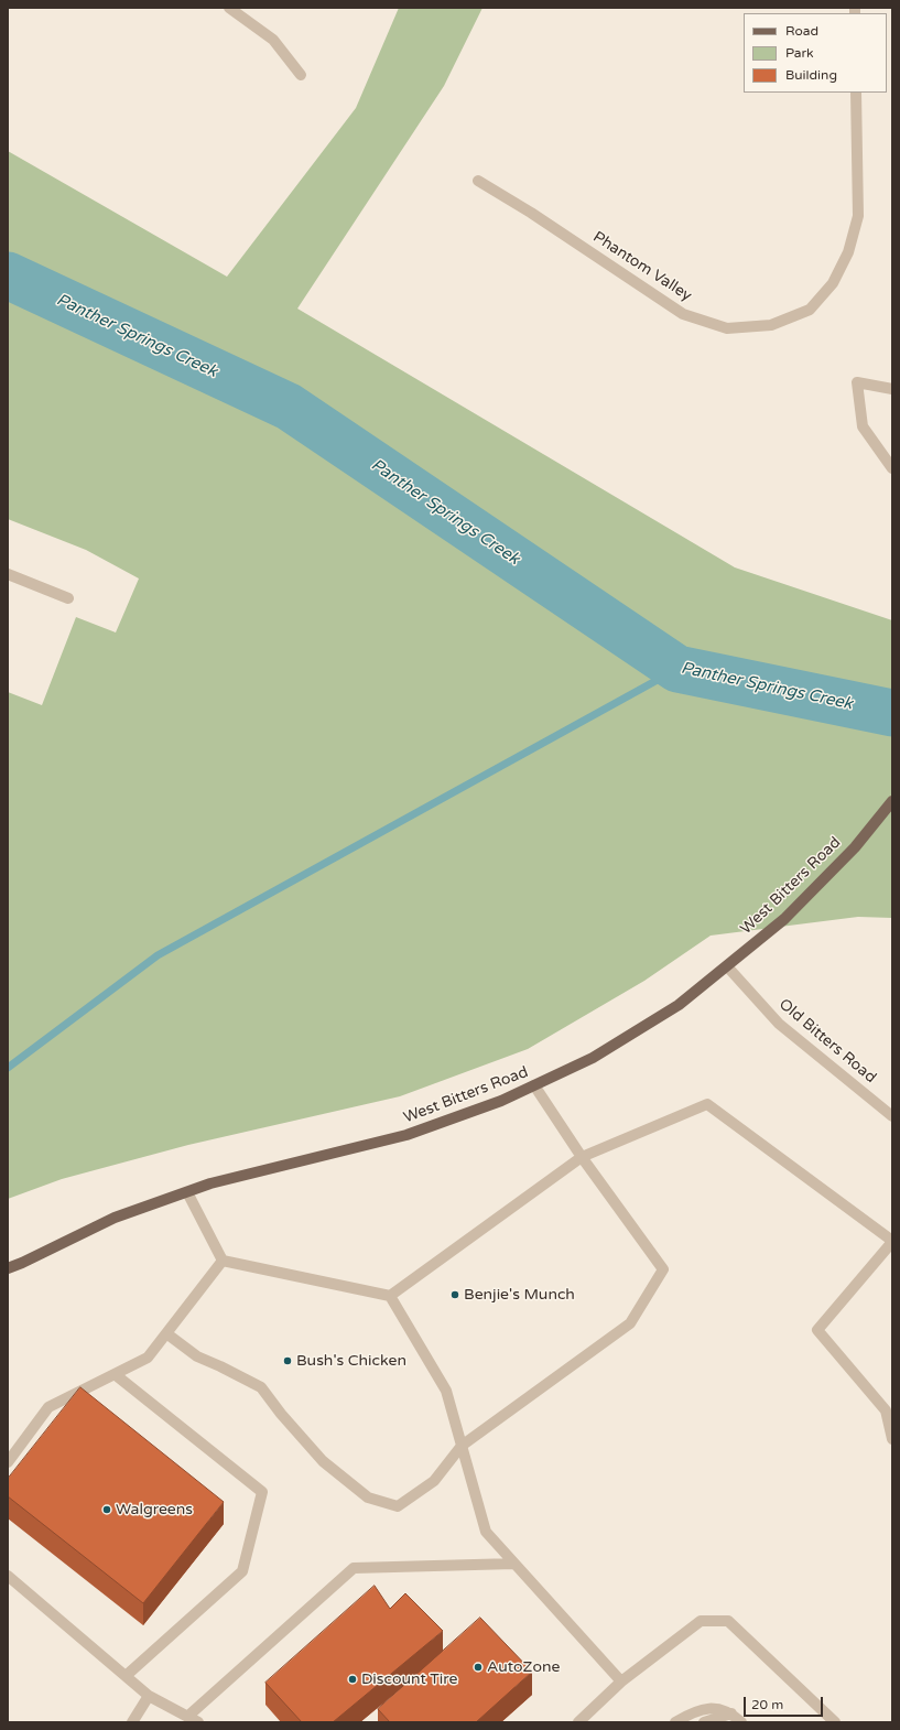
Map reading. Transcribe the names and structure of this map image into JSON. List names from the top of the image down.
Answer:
{
  "streets": {
    "main road": ["West Bitters Road"],
    "street": ["Phantom Valley", "Old Bitters Road"]
  },
  "crossings": [
    ["West Bitters Road", "Old Bitters Road"]
  ],
  "water": ["Panther Springs Creek"],
  "places": [
    "Benjie's Munch",
    "Bush's Chicken",
    "Walgreens",
    "AutoZone",
    "Discount Tire"
  ],
  "legend": ["Road", "Park", "Building"],
  "scale_bar": "20 m"
}
